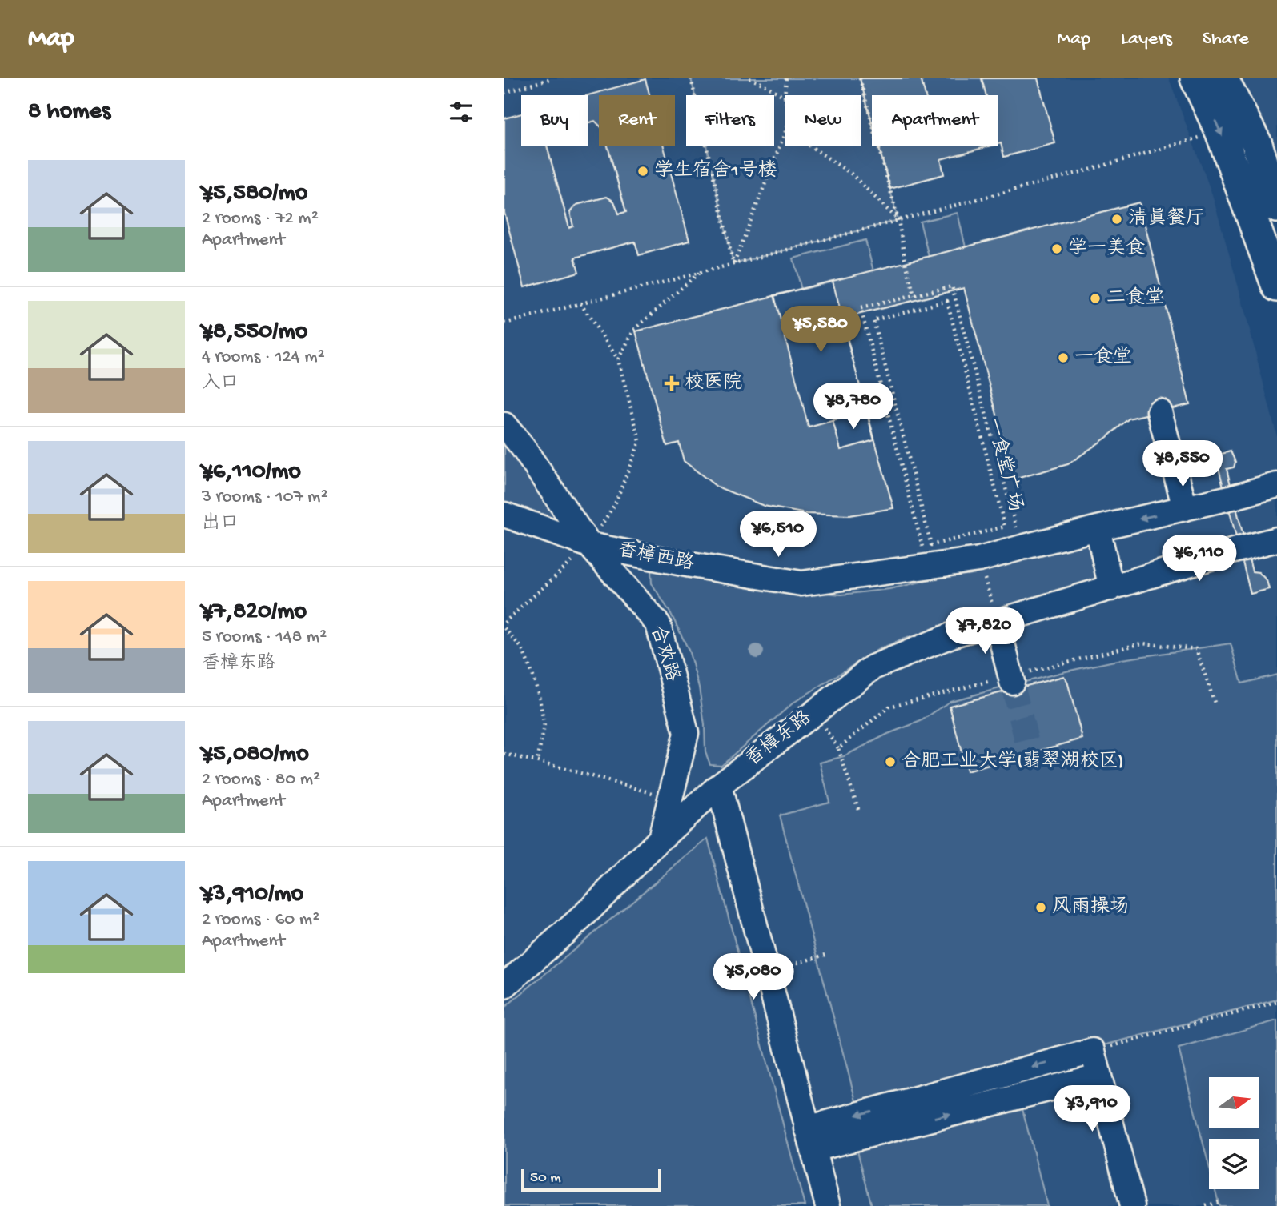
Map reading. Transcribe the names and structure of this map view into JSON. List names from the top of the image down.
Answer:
{
  "streets": {
    "street": ["香樟西路", "合欢路", "香樟东路"],
    "path": ["一食堂广场"]
  },
  "crossings": [
    ["香樟西路", "合欢路"],
    ["合欢路", "香樟东路"]
  ],
  "places": {
    "other": [
      "学生宿舍1号楼",
      "清真餐厅",
      "学一美食",
      "二食堂",
      "一食堂",
      "合肥工业大学(翡翠湖校区)",
      "风雨操场"
    ],
    "health": ["校医院"]
  },
  "scale_bar": "50 m",
  "north": "right",
  "page": {
    "header": "Map",
    "nav": ["Map", "Layers", "Share"],
    "heading": "8 homes",
    "chip": [
      "Buy",
      "Rent",
      "Filters",
      "New",
      "Apartment"
    ],
    "list": [
      {
        "name": "¥5,580/mo",
        "note": "2 rooms · 72 m² · Apartment"
      },
      {
        "name": "¥8,550/mo",
        "note": "4 rooms · 124 m² · 入口"
      },
      {
        "name": "¥6,110/mo",
        "note": "3 rooms · 107 m² · 出口"
      },
      {
        "name": "¥7,820/mo",
        "note": "5 rooms · 148 m² · 香樟东路"
      },
      {
        "name": "¥5,080/mo",
        "note": "2 rooms · 80 m² · Apartment"
      },
      {
        "name": "¥3,910/mo",
        "note": "2 rooms · 60 m² · Apartment"
      }
    ],
    "price": [
      "¥5,580",
      "¥8,780",
      "¥8,550",
      "¥6,510",
      "¥6,110",
      "¥7,820",
      "¥5,080",
      "¥3,910"
    ],
    "scale": "50 m"
  }
}
